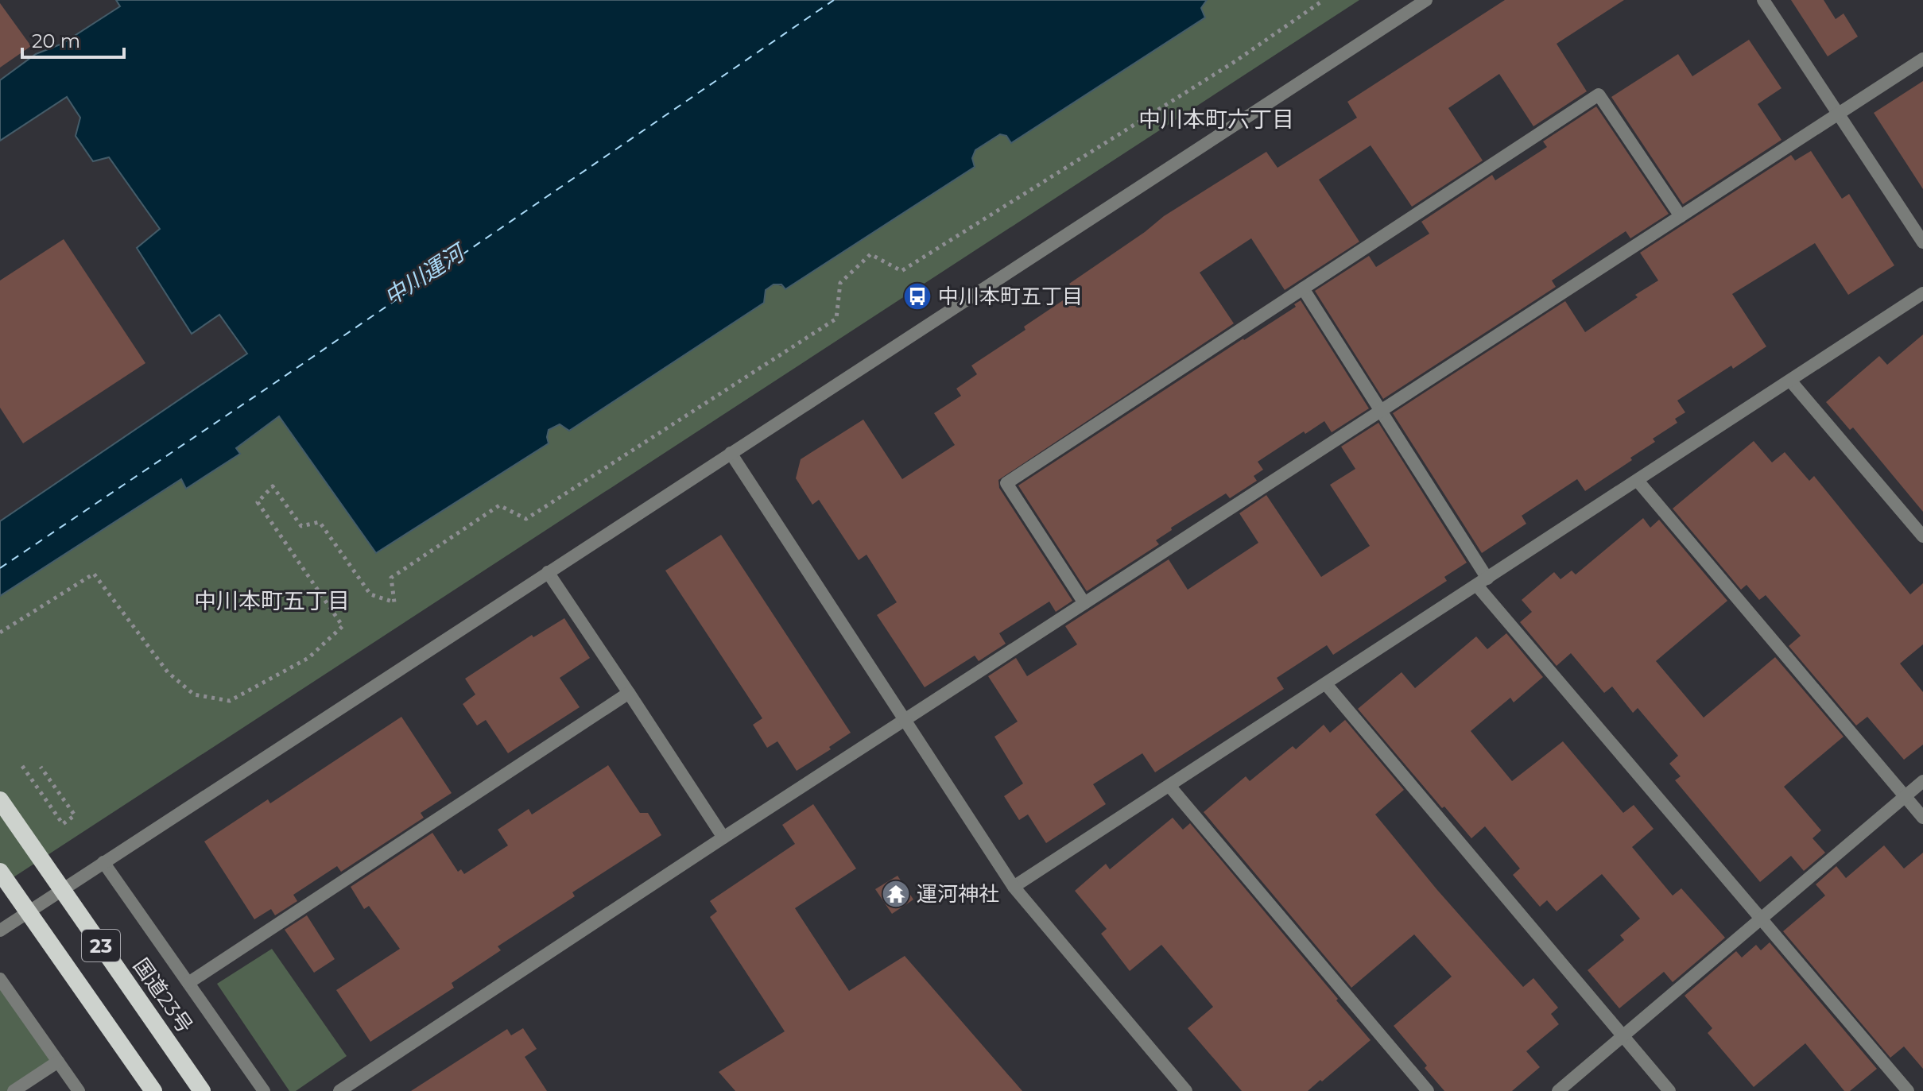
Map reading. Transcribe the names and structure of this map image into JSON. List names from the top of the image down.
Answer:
{
  "streets": {
    "highway": ["23", "国道23号"]
  },
  "districts": ["中川本町六丁目", "中川本町五丁目"],
  "water": ["中川運河"],
  "places": {
    "bus stop": ["中川本町五丁目"],
    "temple": ["運河神社"]
  },
  "scale_bar": "20 m"
}
